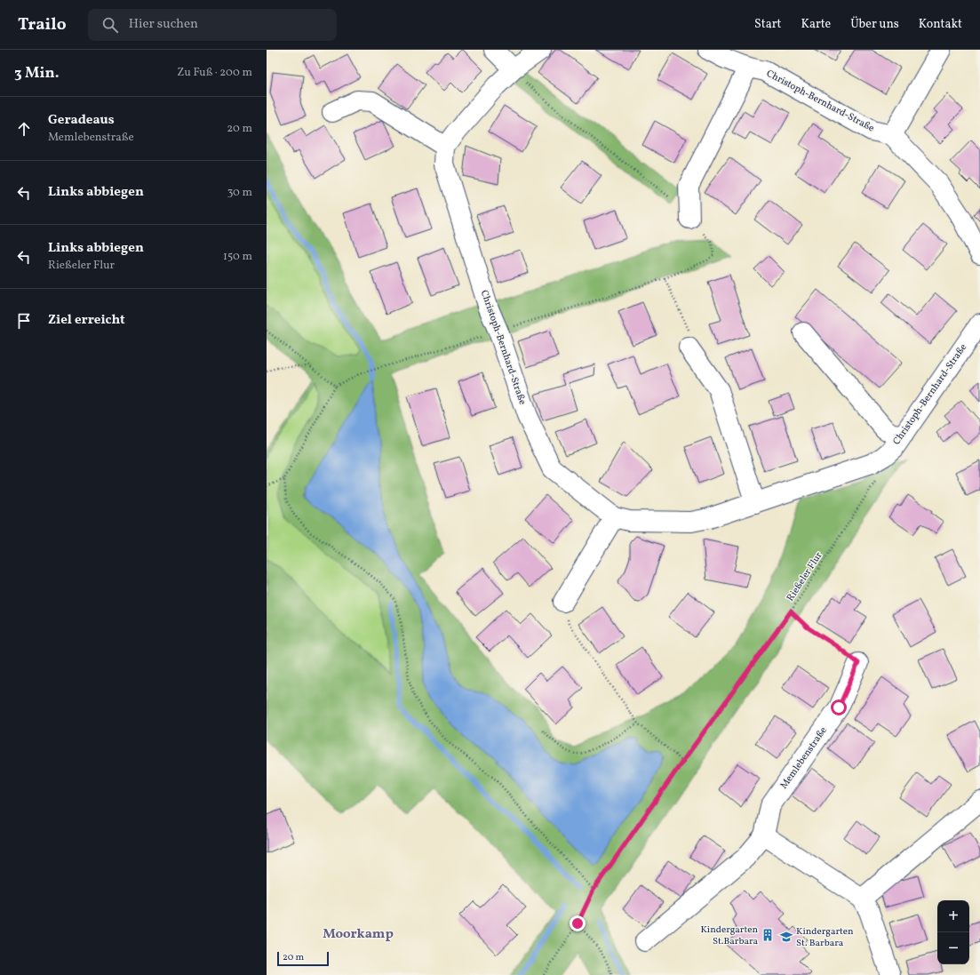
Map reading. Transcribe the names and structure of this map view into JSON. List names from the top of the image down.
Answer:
{
  "streets": {
    "street": ["Christoph-Bernhard-Straße", "Memlebenstraße"],
    "path": ["Rießeler Flur"]
  },
  "districts": ["Moorkamp"],
  "places": {
    "building": ["Kindergarten St.Barbara"],
    "school or university": ["Kindergarten St. Barbara"]
  },
  "scale_bar": "20 m",
  "page": {
    "header": "Trailo",
    "search": "Hier suchen",
    "nav": [
      "Start",
      "Karte",
      "Über uns",
      "Kontakt"
    ],
    "heading": ["3 Min.", "Zu Fuß · 200 m"],
    "list": [
      ["Geradeaus", "Memlebenstraße", "20 m"],
      ["Links abbiegen", "30 m"],
      ["Links abbiegen", "Rießeler Flur", "150 m"],
      "Ziel erreicht"
    ],
    "map_buttons": ["+", "−"],
    "scale": "20 m"
  }
}
